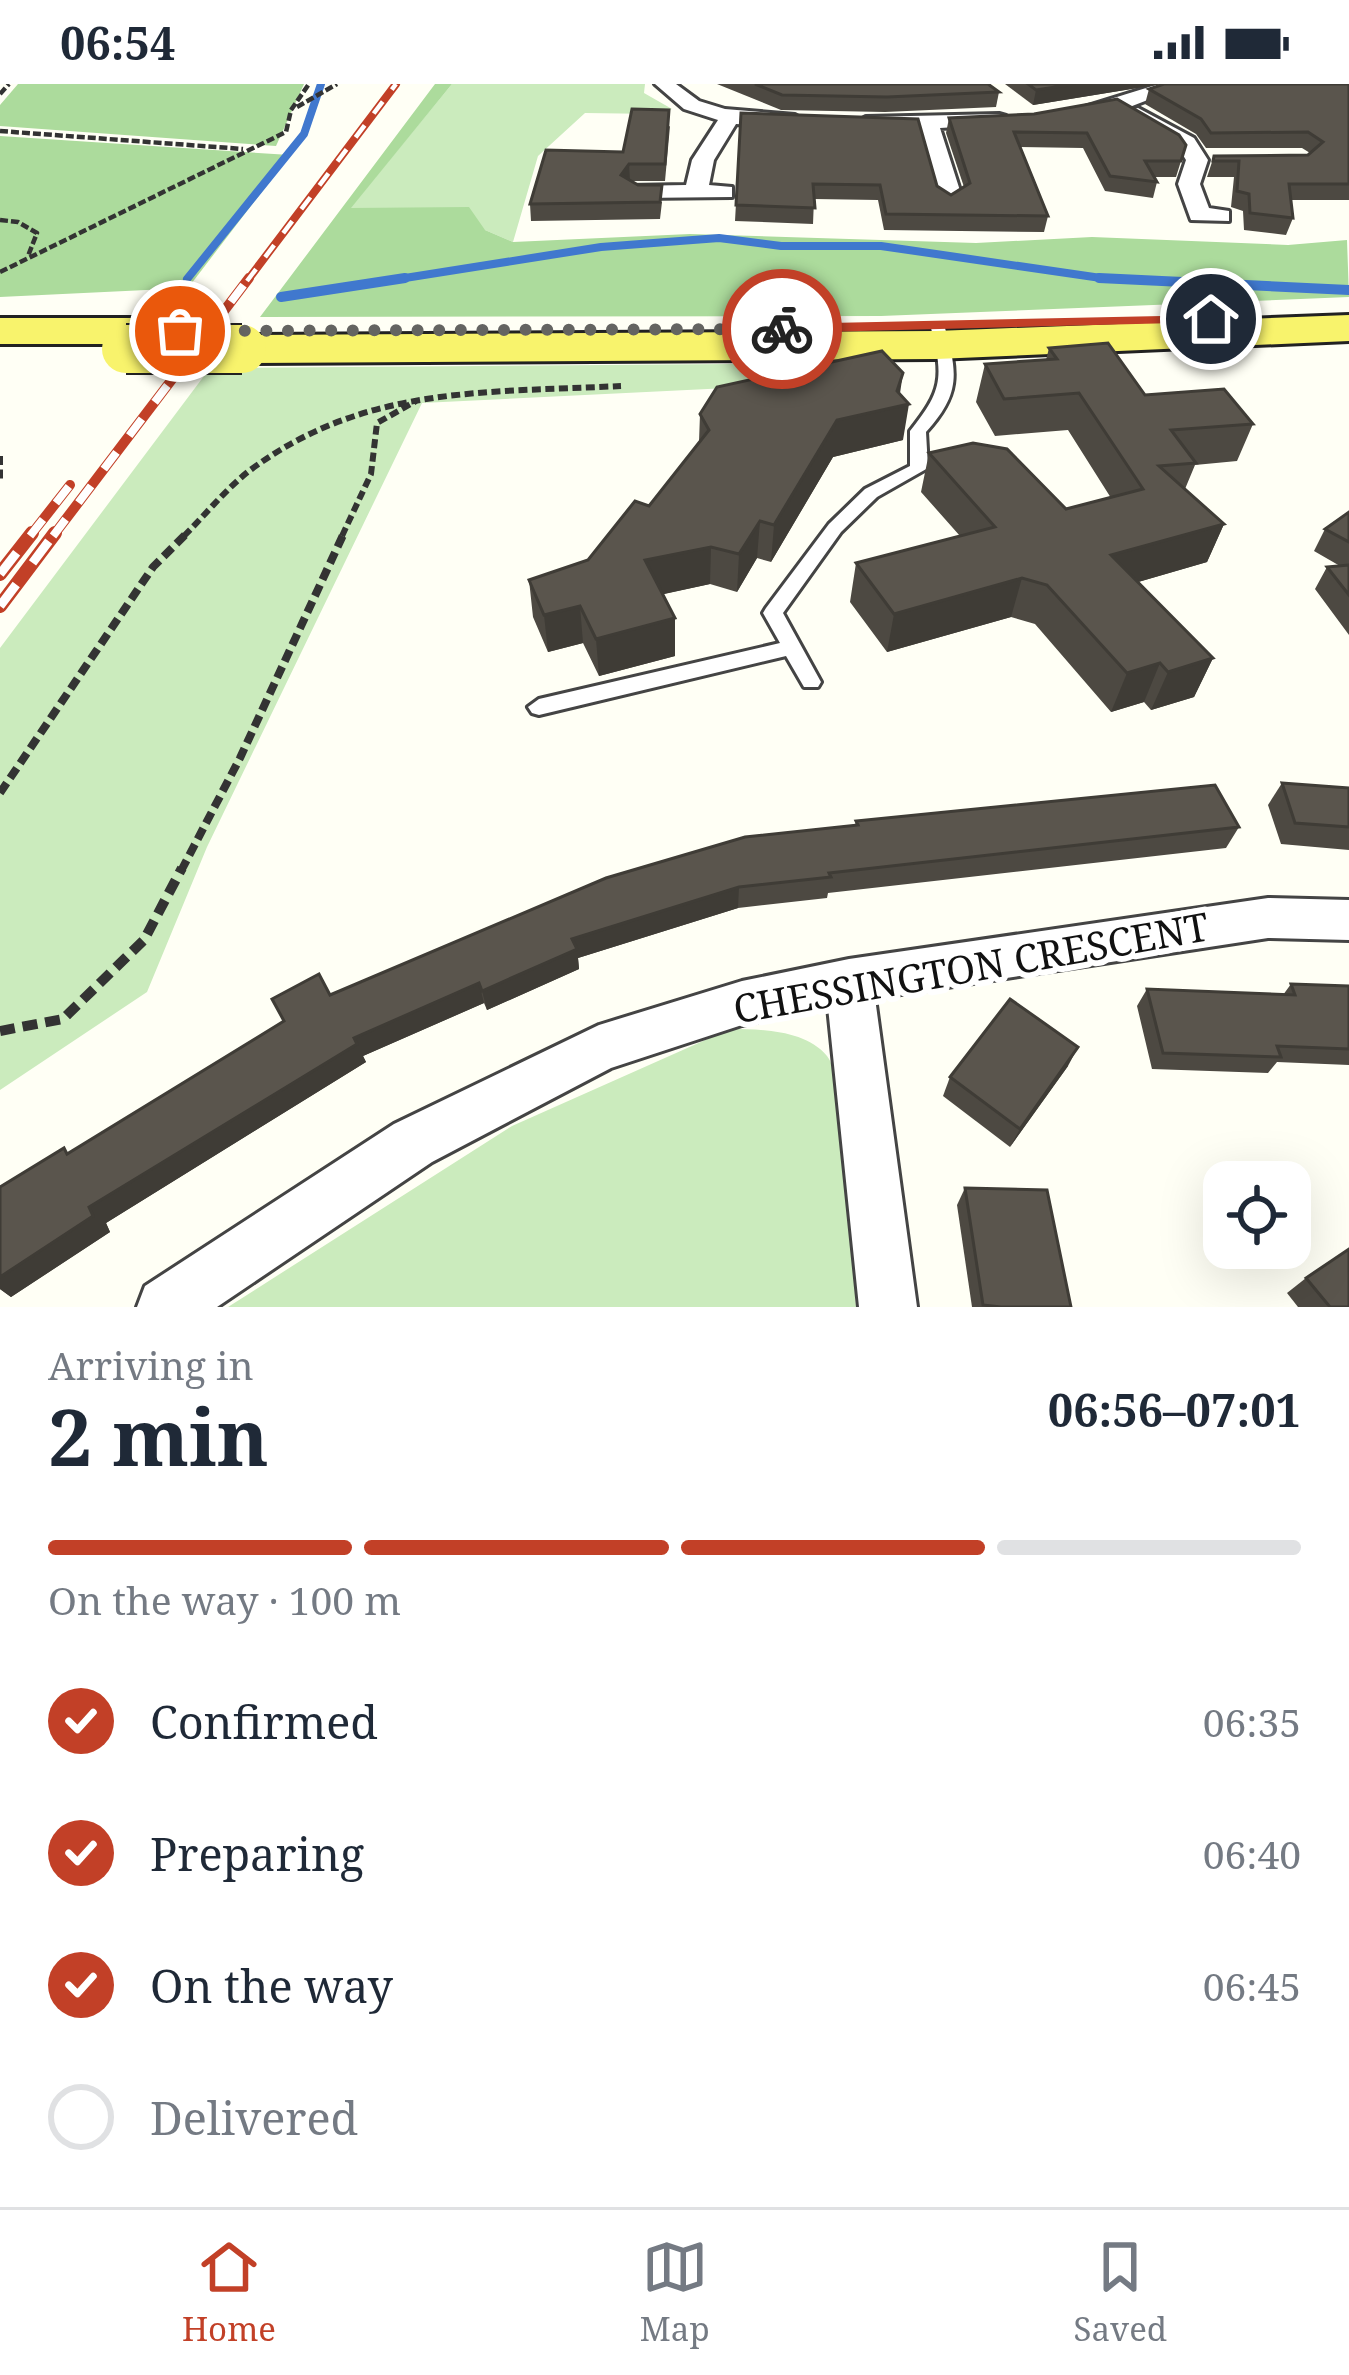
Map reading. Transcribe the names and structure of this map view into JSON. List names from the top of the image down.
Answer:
{
  "streets": {
    "street": ["CHESSINGTON CRESCENT"]
  },
  "page": {
    "status": "06:54",
    "heading": ["2 min", "Arriving in", "06:56–07:01"],
    "bar": "On the way · 100 m",
    "list": [
      ["Confirmed", "06:35"],
      ["Preparing", "06:40"],
      ["On the way", "06:45"],
      "Delivered"
    ],
    "tabs": ["Home", "Map", "Saved"]
  }
}
